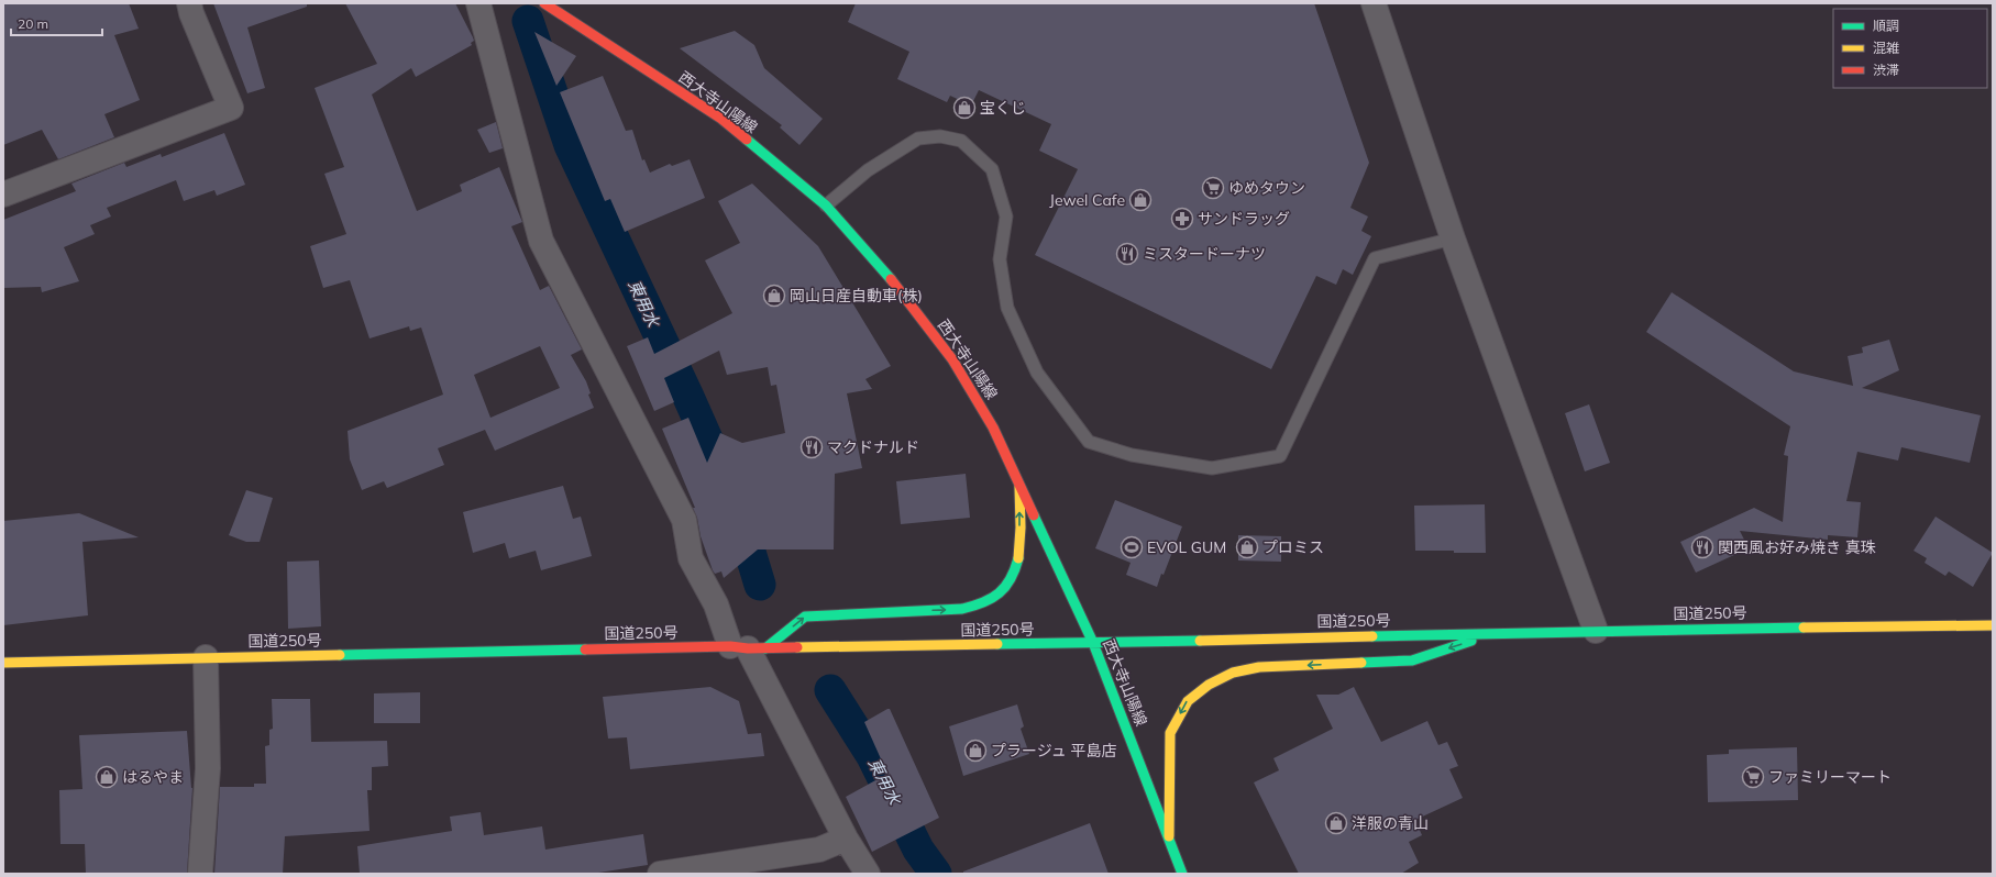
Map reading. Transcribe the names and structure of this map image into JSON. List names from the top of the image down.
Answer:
{
  "streets": {
    "main road": ["西大寺山陽線", "国道250号"]
  },
  "crossings": [
    ["西大寺山陽線", "国道250号"]
  ],
  "water": ["東用水"],
  "places": {
    "shop": [
      "宝くじ",
      "Jewel Cafe",
      "岡山日産自動車(株)",
      "プロミス",
      "プラージュ 平島店",
      "はるやま",
      "洋服の青山"
    ],
    "supermarket": ["ゆめタウン", "ファミリーマート"],
    "pharmacy": ["サンドラッグ"],
    "restaurant": ["ミスタードーナツ", "マクドナルド", "関西風お好み焼き 真珠"],
    "sports": ["EVOL GUM"]
  },
  "legend": ["順調", "混雑", "渋滞"],
  "scale_bar": "20 m"
}
